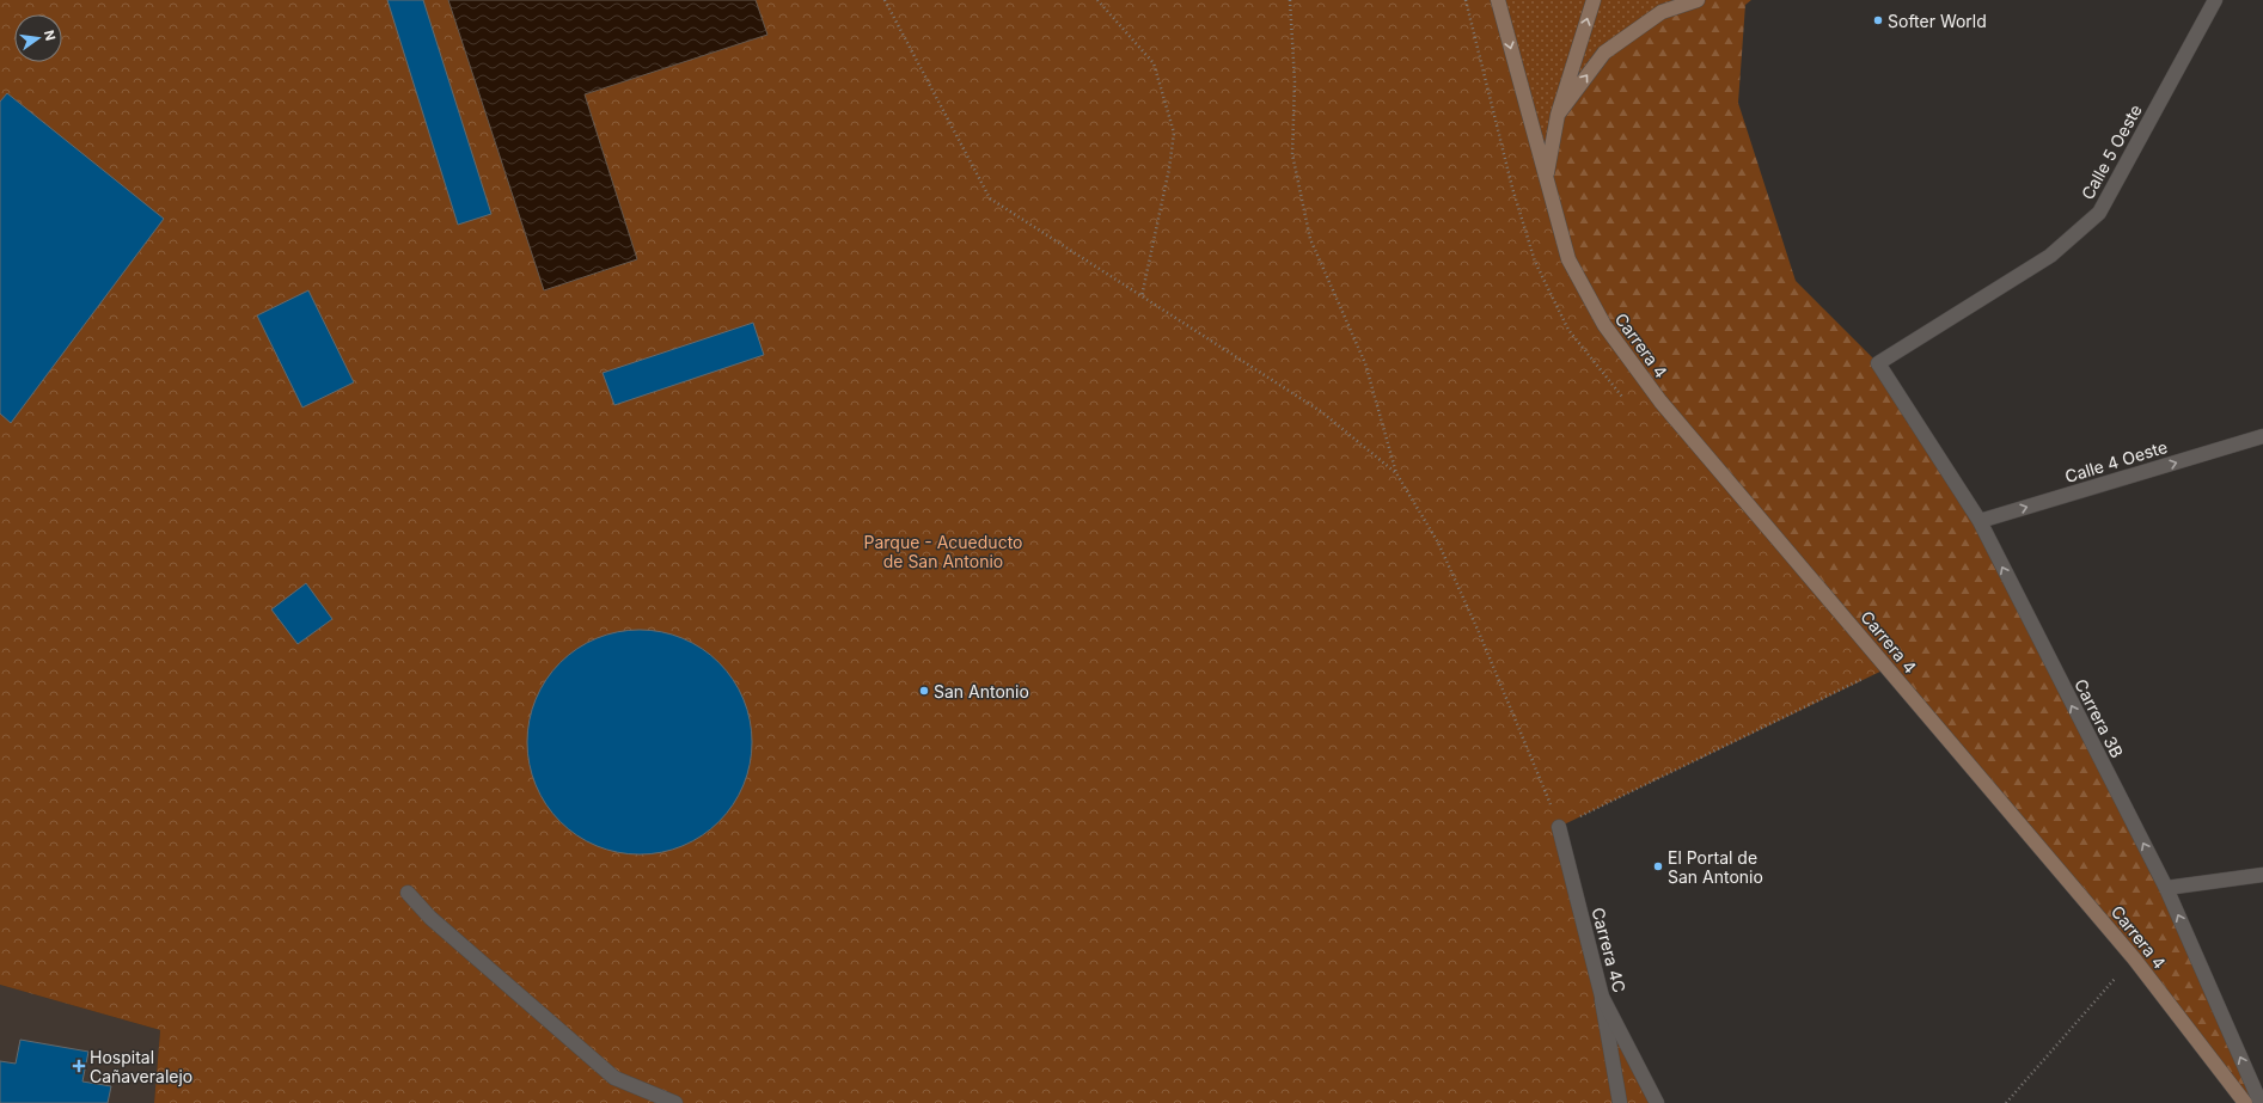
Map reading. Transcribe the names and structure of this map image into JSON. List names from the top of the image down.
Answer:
{
  "streets": {
    "main road": ["Carrera 4"],
    "street": [
      "Calle 5 Oeste",
      "Calle 4 Oeste",
      "Carrera 3B",
      "Carrera 4C"
    ]
  },
  "crossings": [
    ["Calle 5 Oeste", "Carrera 3B"],
    ["Calle 4 Oeste", "Carrera 3B"]
  ],
  "one_way": ["Calle 4 Oeste", "Carrera 3B"],
  "parks": ["Parque - Acueducto de San Antonio"],
  "places": {
    "other": ["Softer World", "San Antonio", "El Portal de San Antonio"],
    "health": ["Hospital Cañaveralejo"]
  },
  "north": "right"
}
